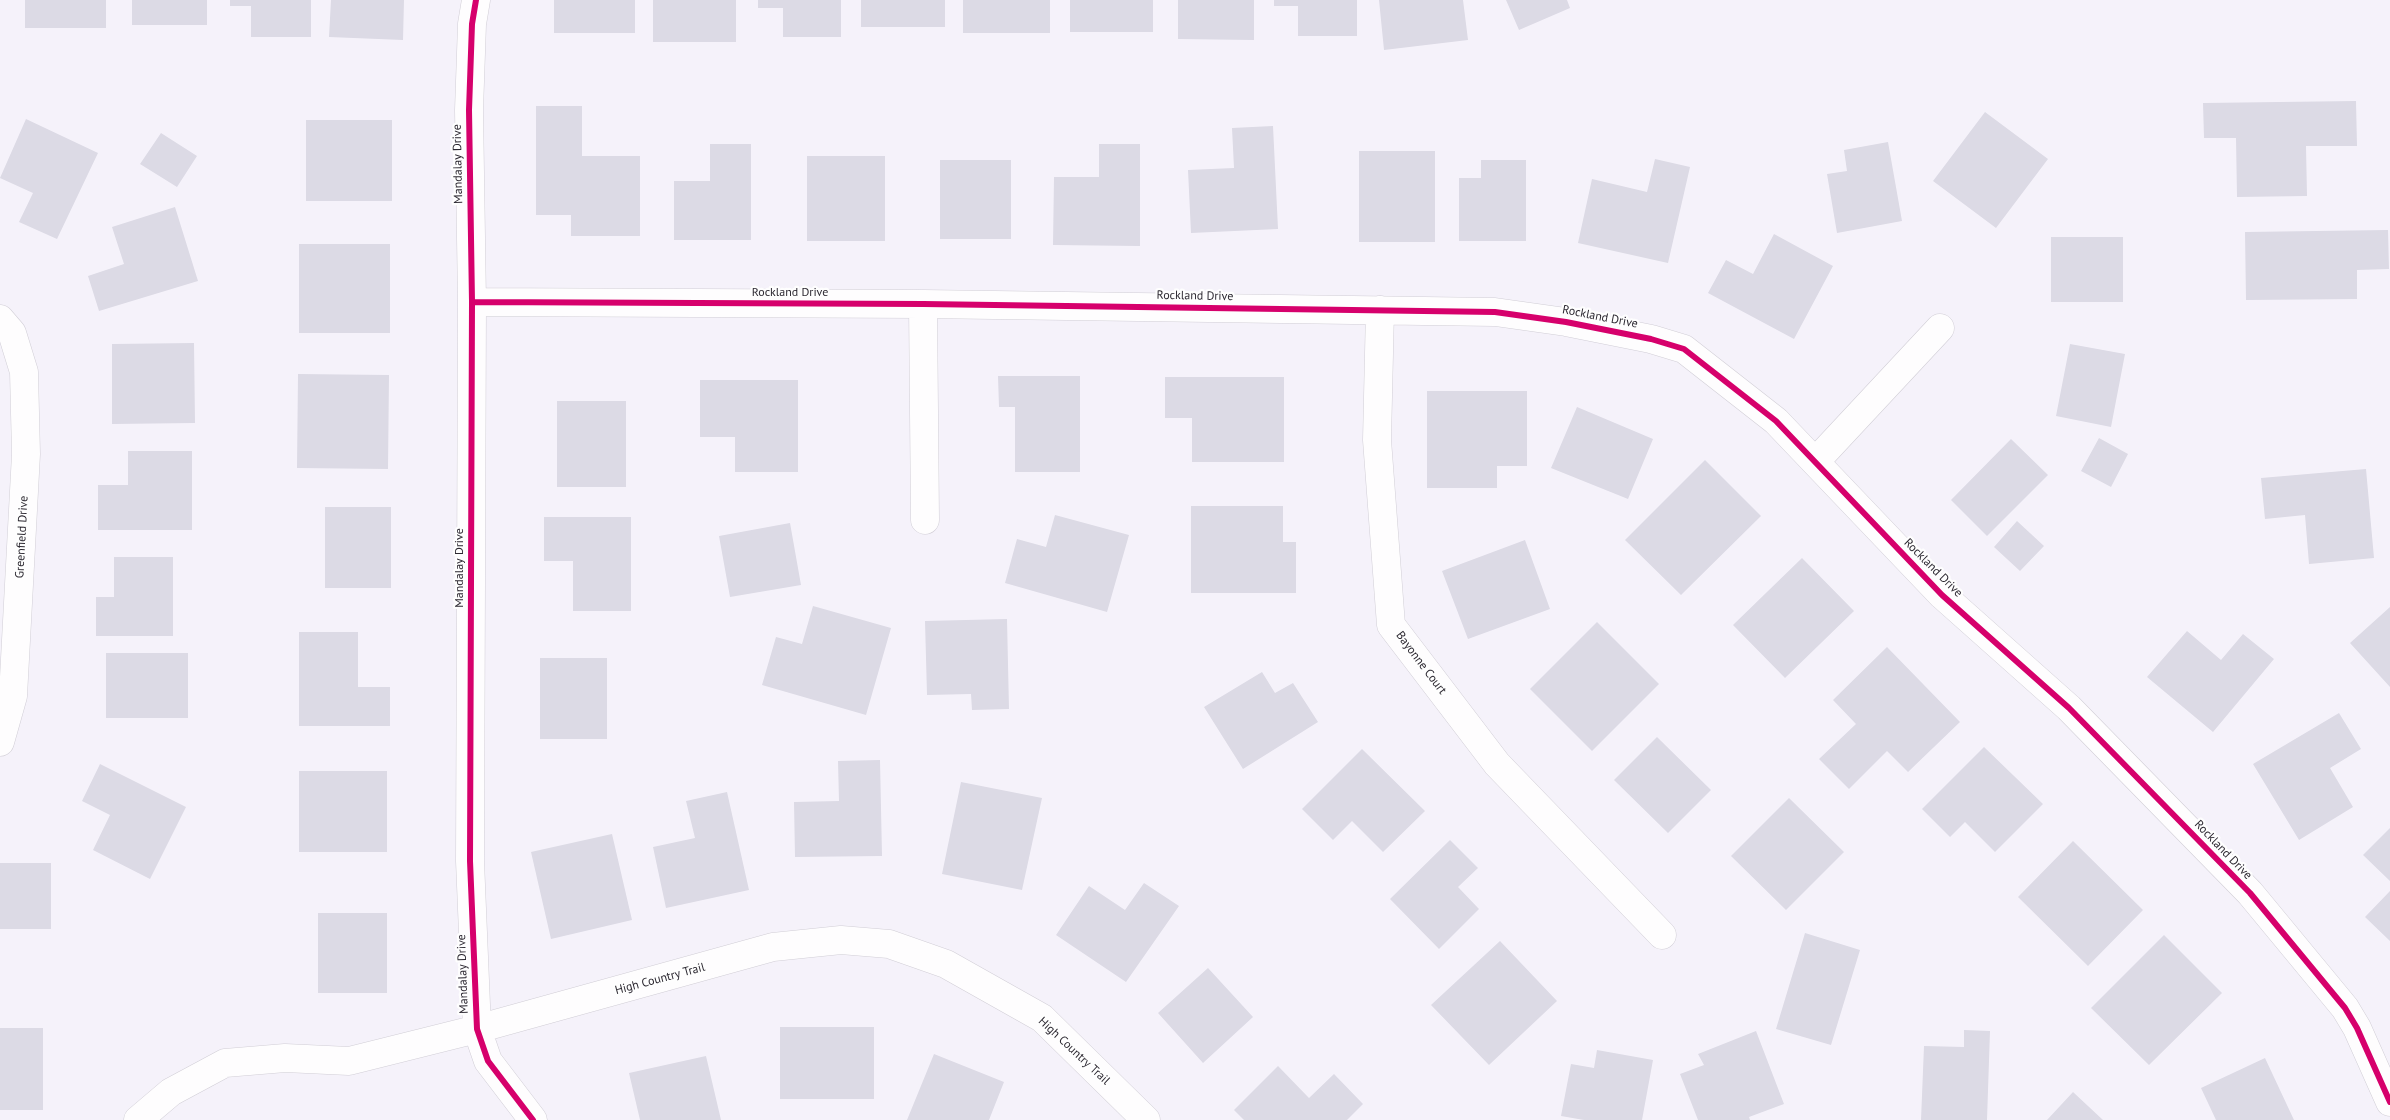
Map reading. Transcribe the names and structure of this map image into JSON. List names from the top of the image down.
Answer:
{
  "streets": {
    "street": [
      "Mandalay Drive",
      "Rockland Drive",
      "Greenfield Drive",
      "Bayonne Court",
      "High Country Trail"
    ]
  },
  "crossings": [
    ["Mandalay Drive", "Rockland Drive"],
    ["Mandalay Drive", "High Country Trail"],
    ["Rockland Drive", "Bayonne Court"]
  ]
}
